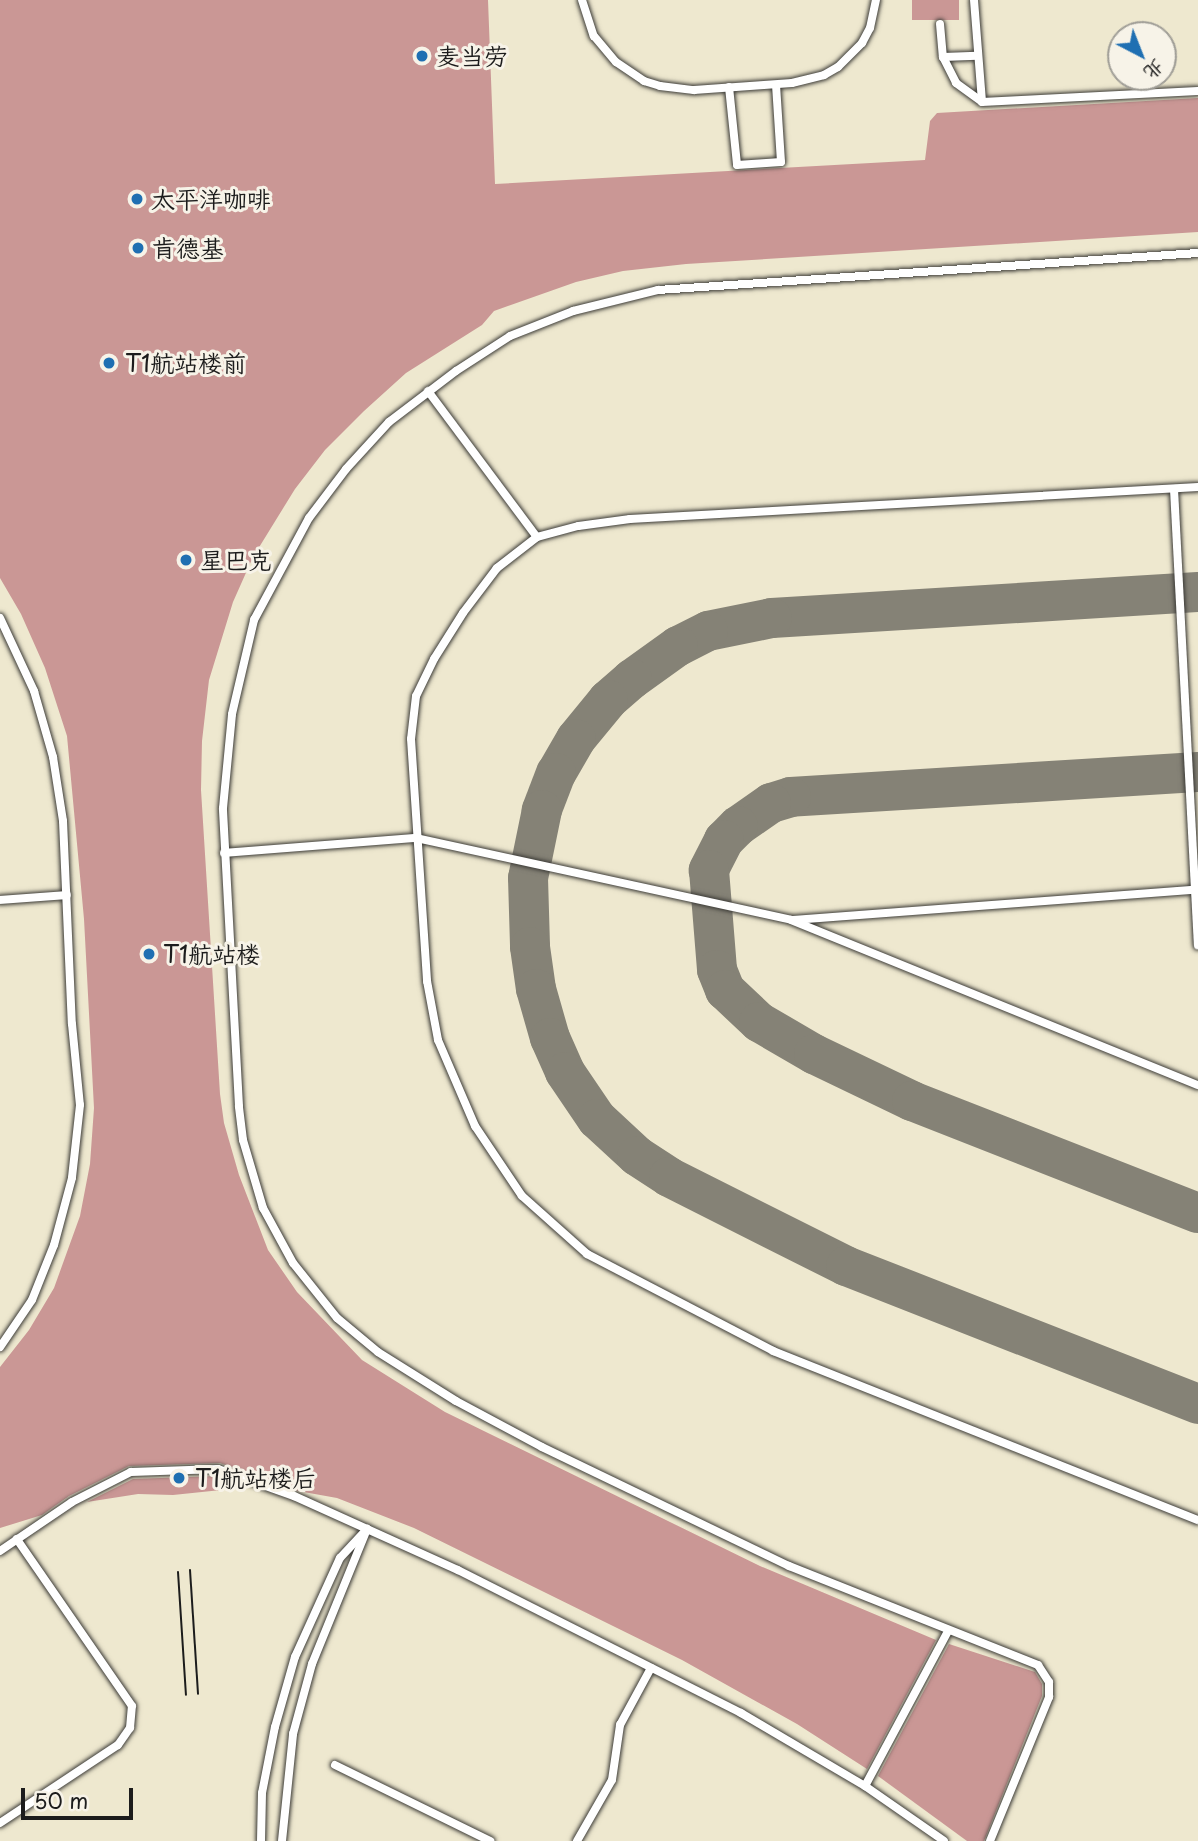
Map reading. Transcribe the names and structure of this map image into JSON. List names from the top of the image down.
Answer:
{
  "places": [
    "麦当劳",
    "太平洋咖啡",
    "肯德基",
    "T1航站楼前",
    "星巴克",
    "T1航站楼",
    "T1航站楼后"
  ],
  "scale_bar": "50 m",
  "north": "bottom right"
}
